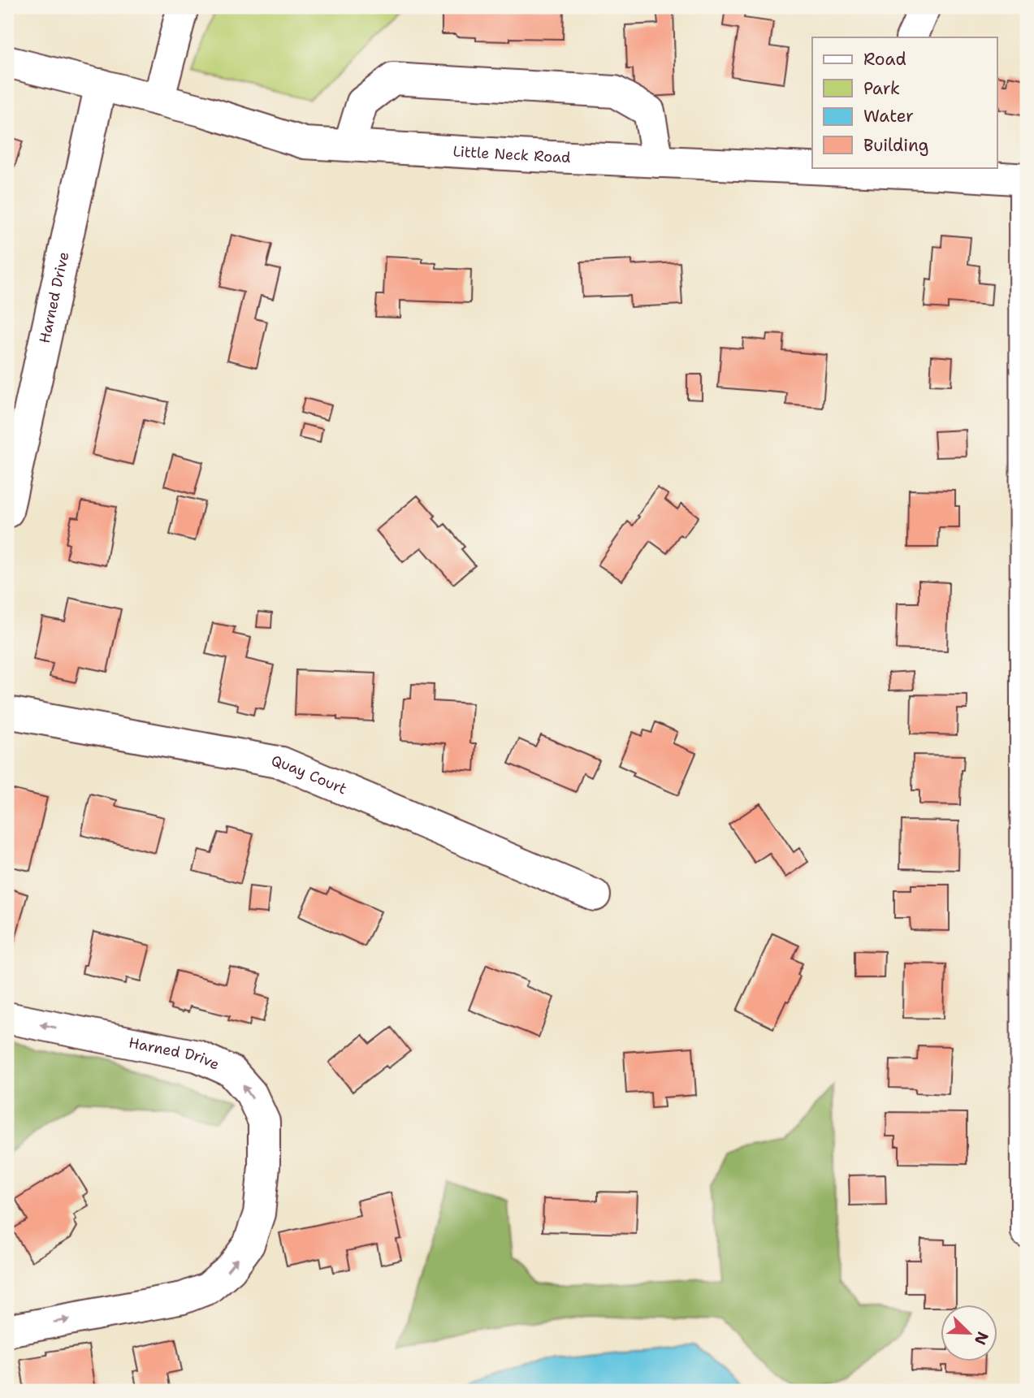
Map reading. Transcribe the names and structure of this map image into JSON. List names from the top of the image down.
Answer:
{
  "streets": {
    "street": ["Little Neck Road", "Harned Drive", "Quay Court"]
  },
  "crossings": [
    ["Little Neck Road", "Harned Drive"]
  ],
  "legend": [
    "Road",
    "Park",
    "Water",
    "Building"
  ],
  "north": "bottom right"
}
